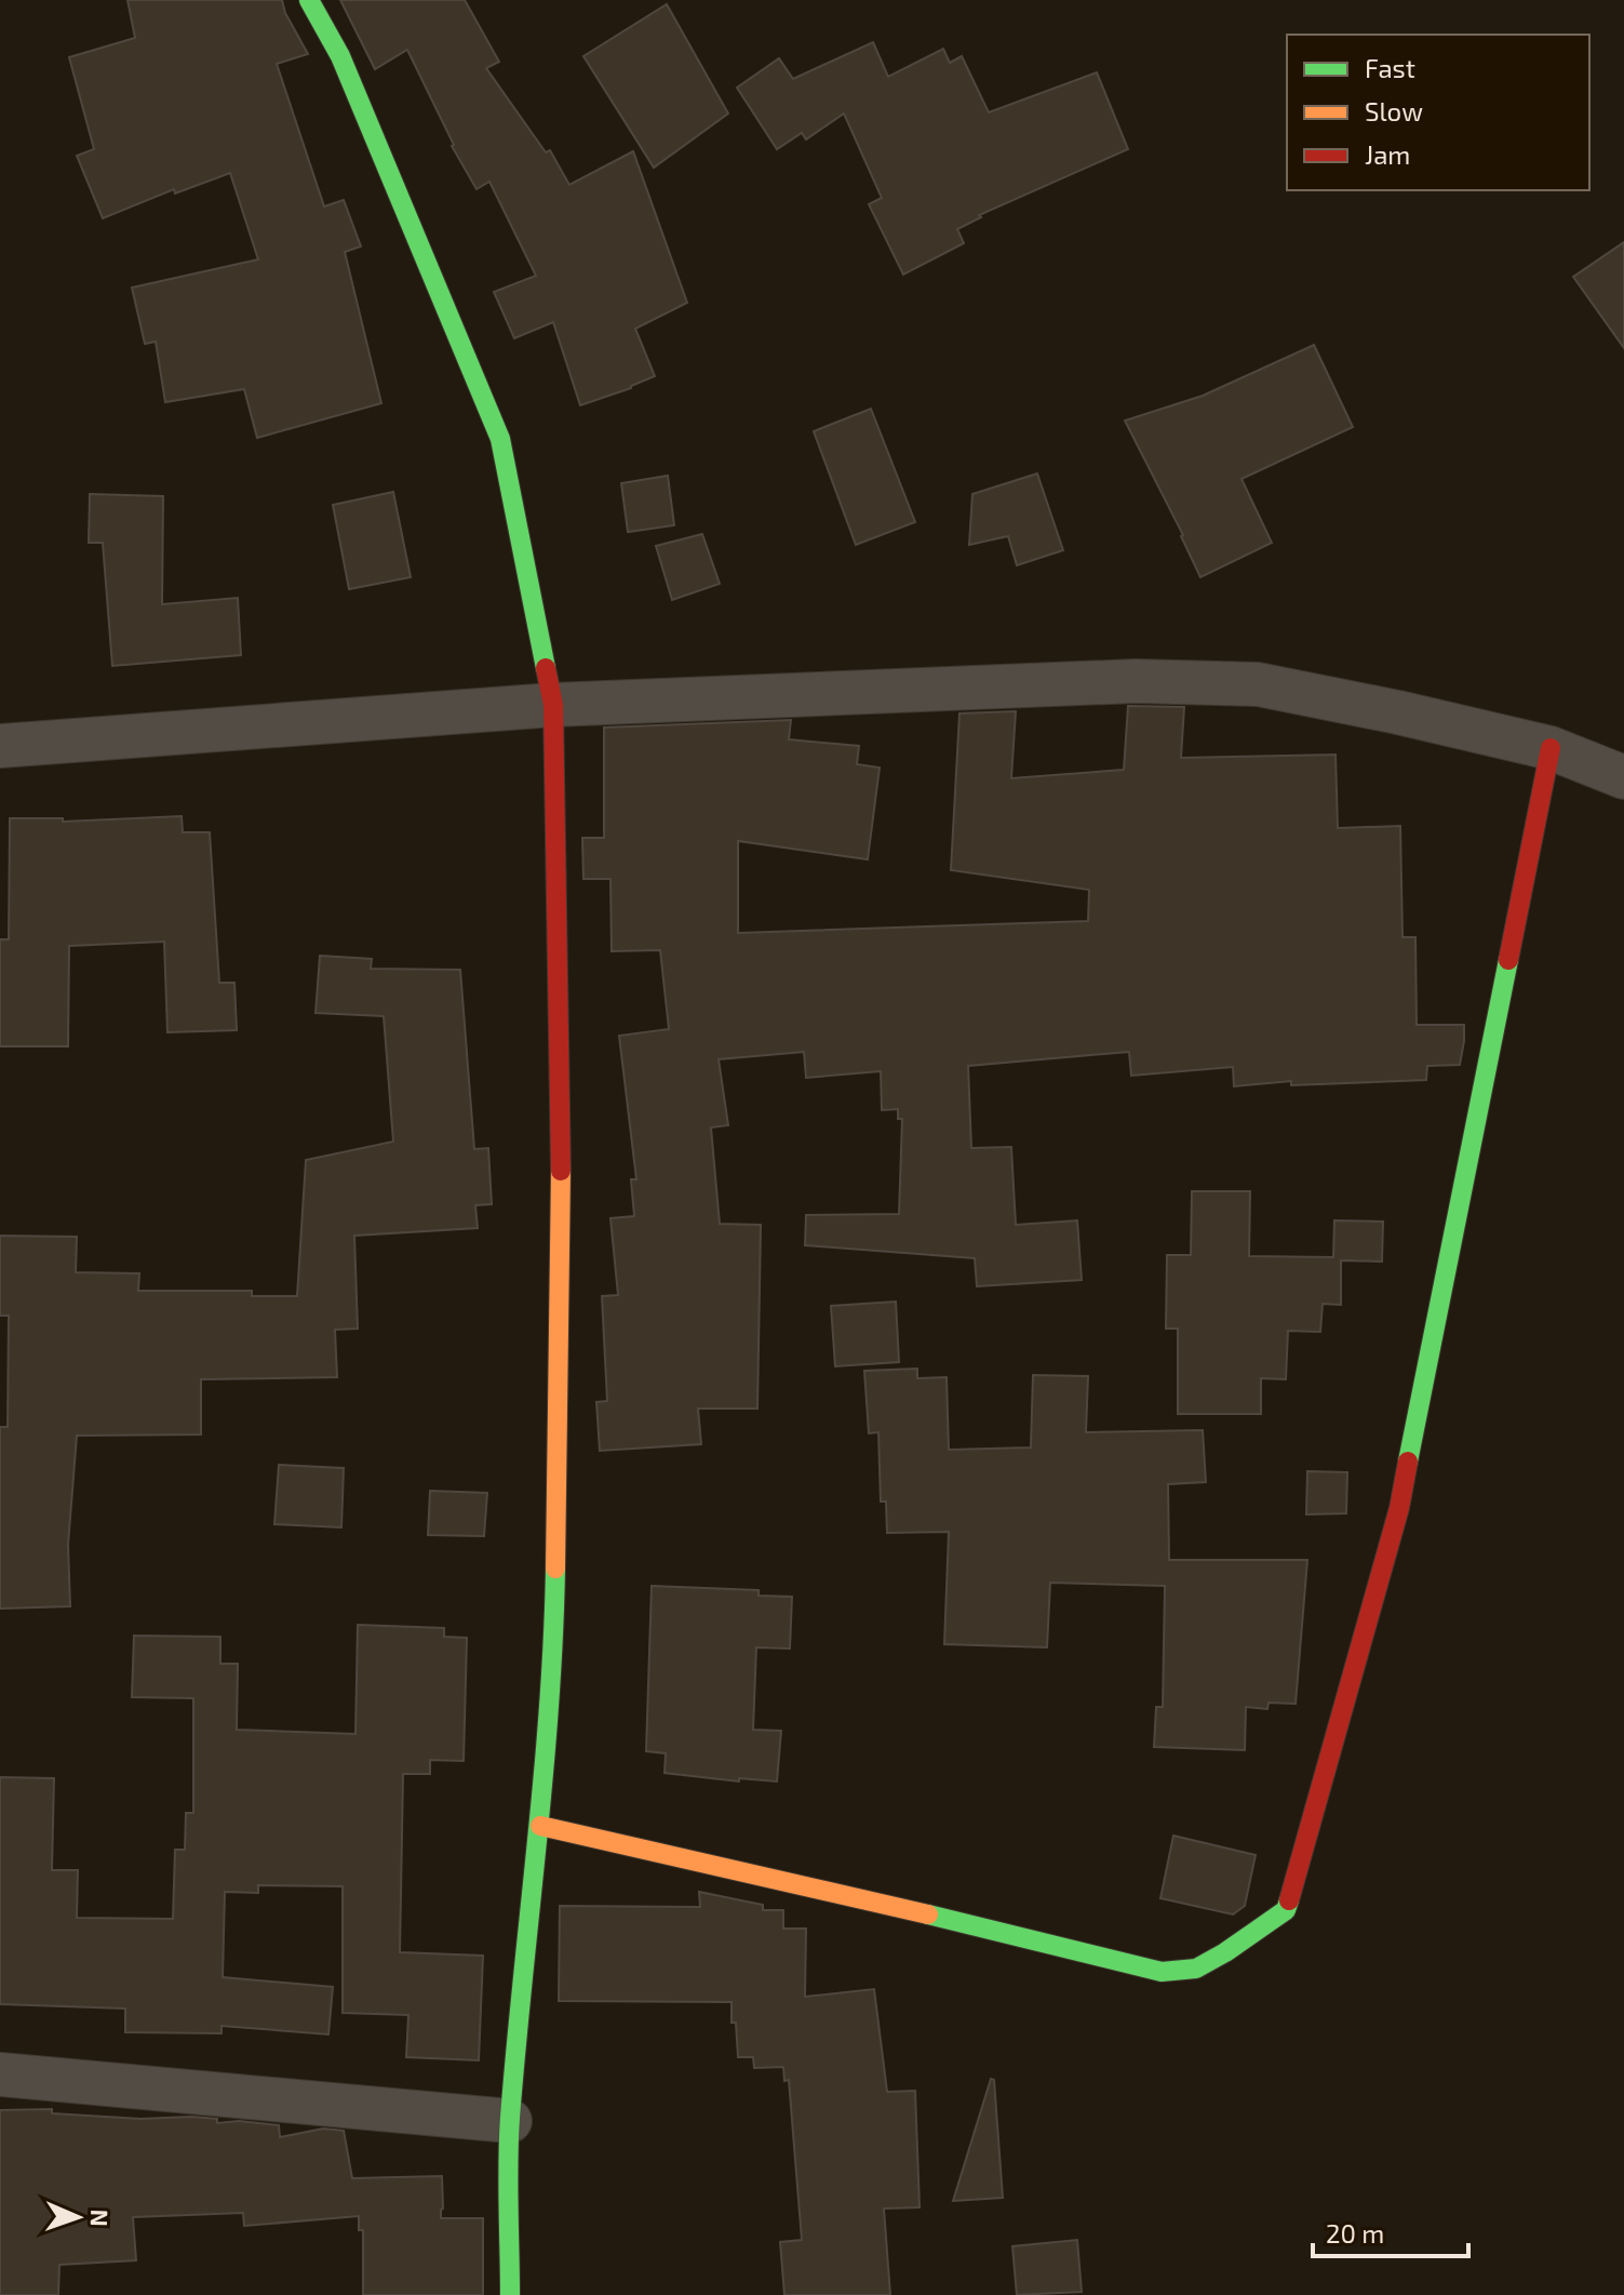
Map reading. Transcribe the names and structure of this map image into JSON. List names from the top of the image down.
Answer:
{
  "legend": ["Fast", "Slow", "Jam"],
  "scale_bar": "20 m",
  "north": "right"
}
